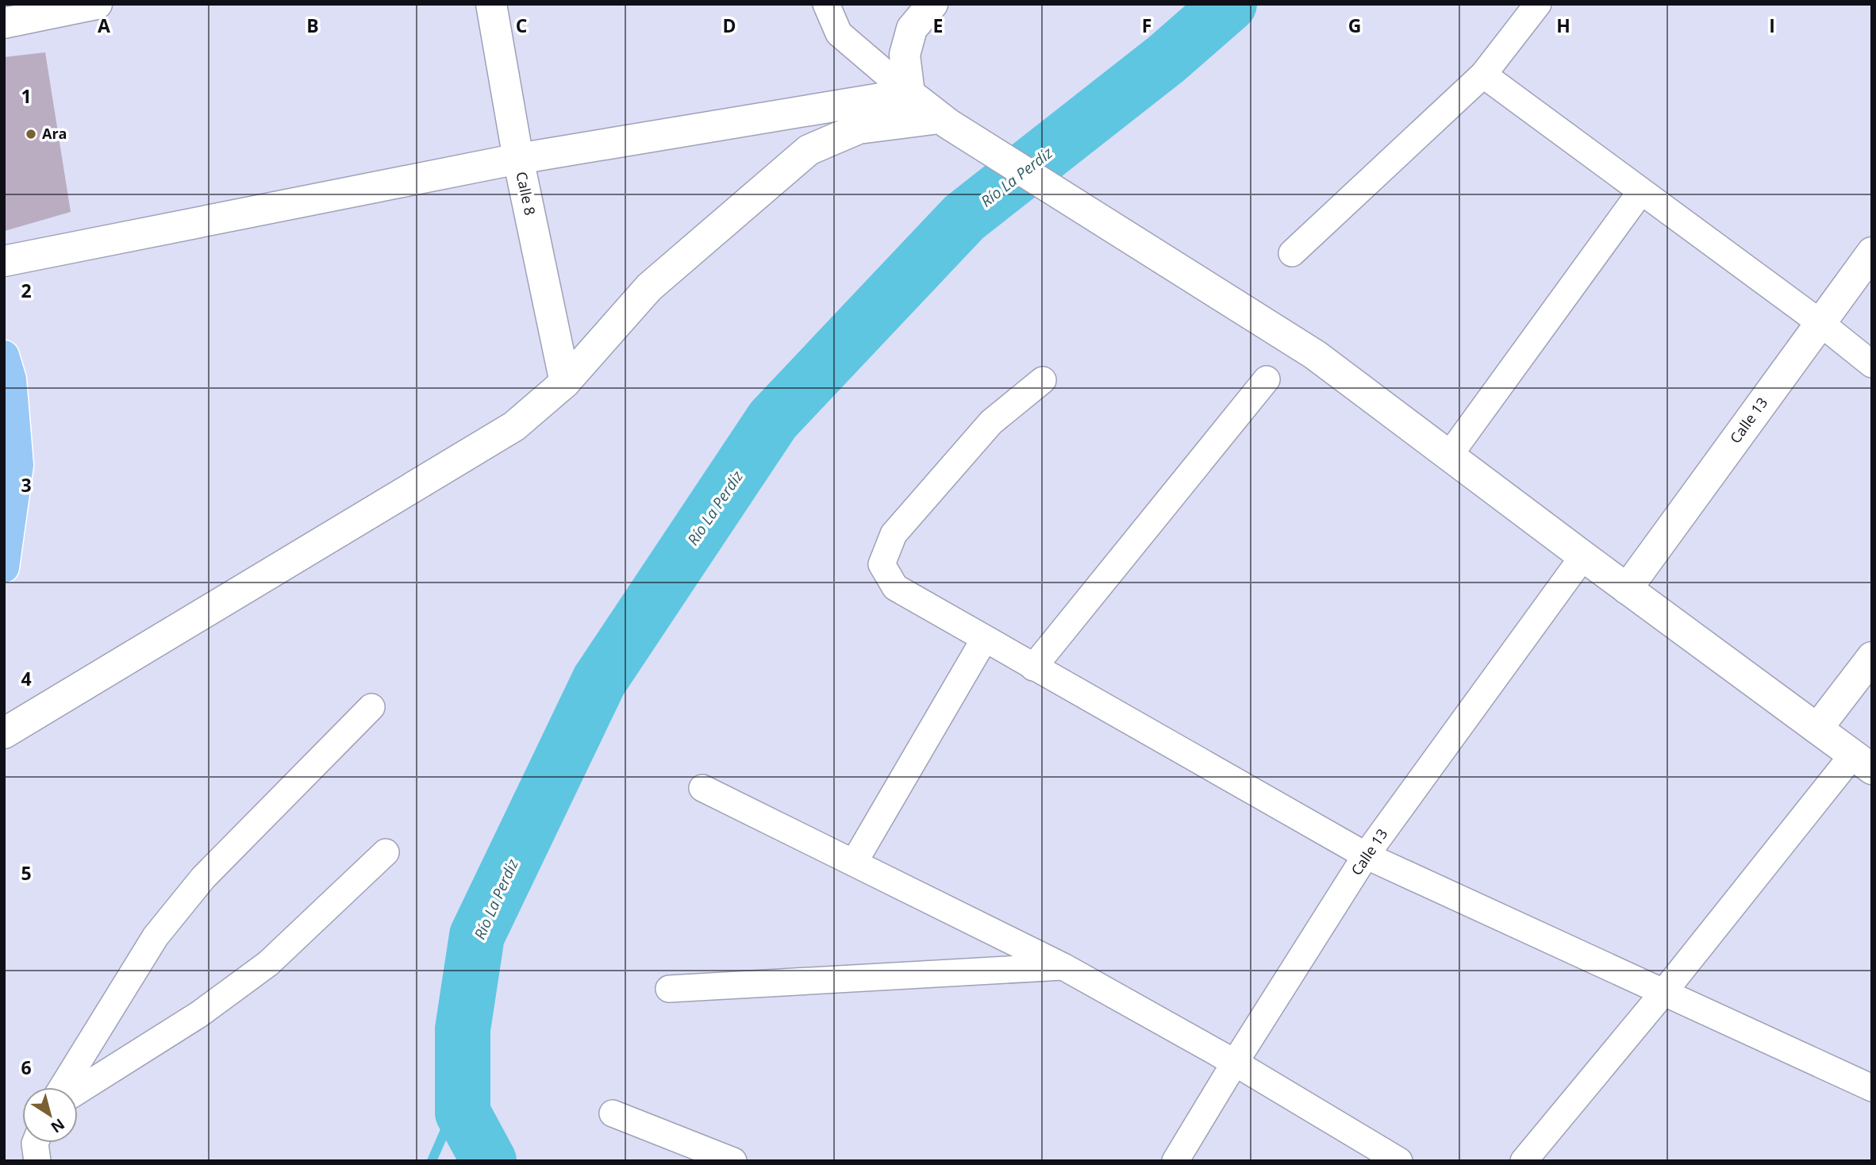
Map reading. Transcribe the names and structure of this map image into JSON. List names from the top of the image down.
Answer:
{
  "streets": {
    "main road": ["Calle 8", "Calle 13"]
  },
  "water": ["Río La Perdiz"],
  "places": ["Ara"],
  "north": "bottom right",
  "grid": {
    "columns": [
      "A",
      "B",
      "C",
      "D",
      "E",
      "F",
      "G",
      "H",
      "I"
    ],
    "rows": [
      "1",
      "2",
      "3",
      "4",
      "5",
      "6"
    ]
  }
}
